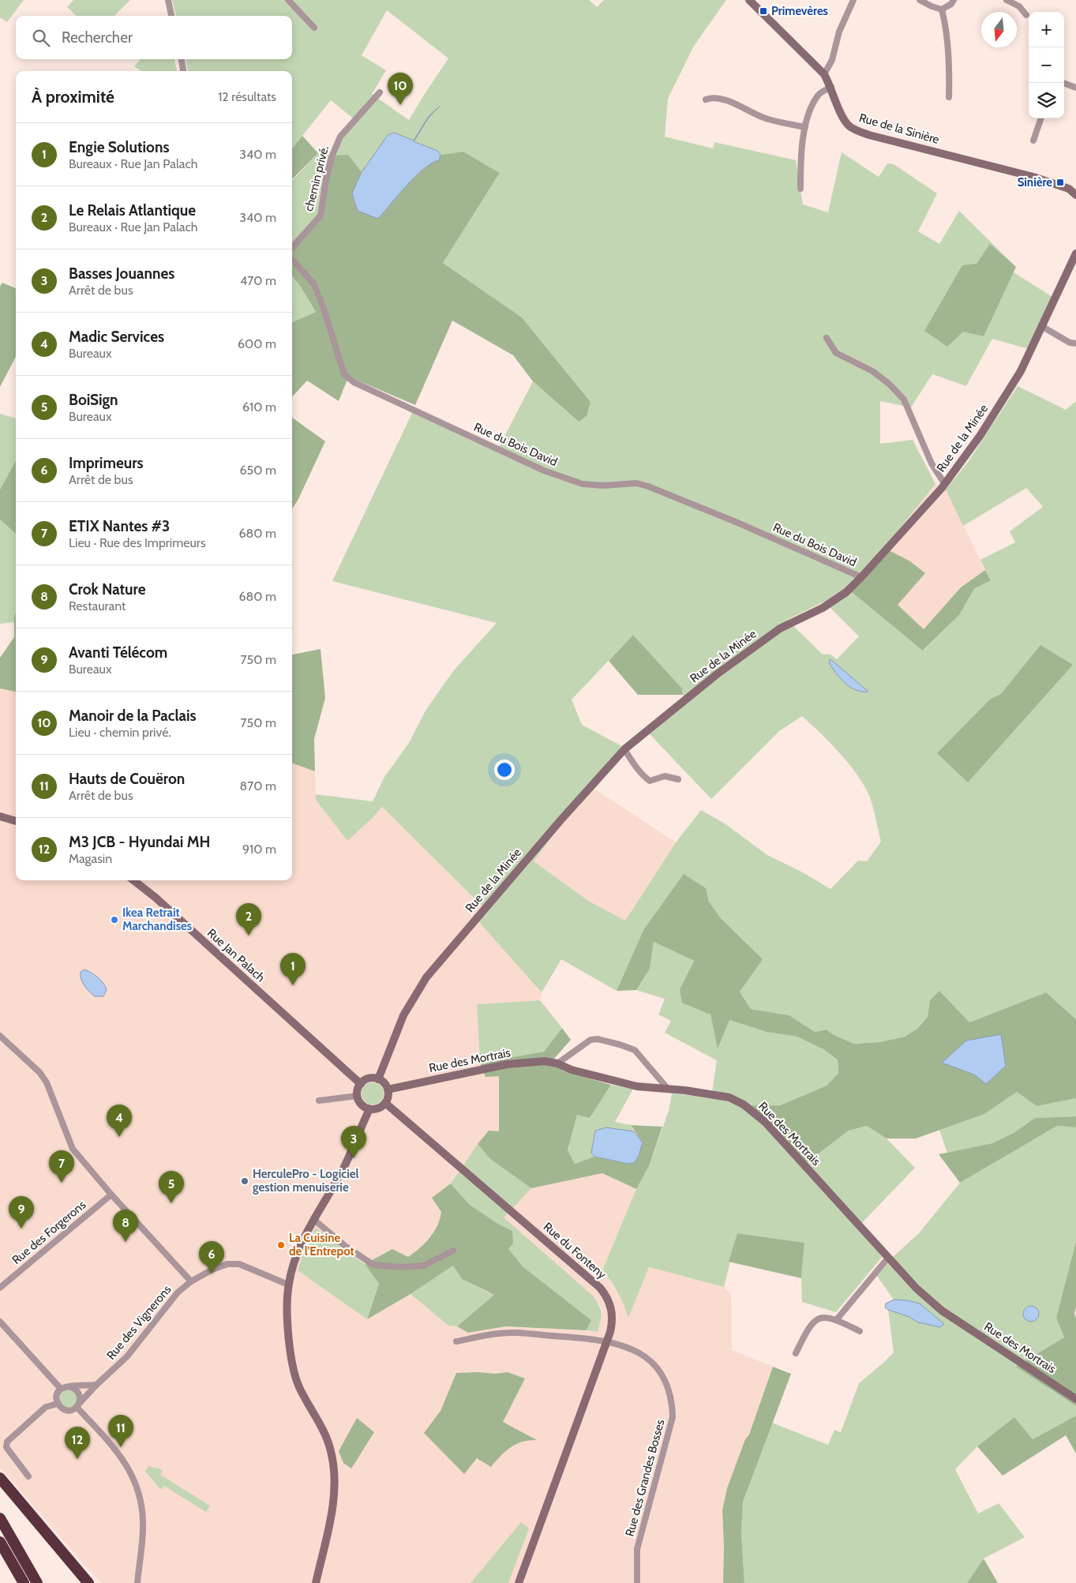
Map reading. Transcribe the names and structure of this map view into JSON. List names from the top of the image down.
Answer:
{
  "streets": {
    "street": [
      "Rue de la Sinière",
      "chemin privé.",
      "Rue de la Minée",
      "Rue du Bois David",
      "Rue Jan Palach",
      "Rue des Mortrais",
      "Rue des Forgerons",
      "Rue du Fonteny",
      "Rue des Vignerons",
      "Rue des Grandes Bosses"
    ]
  },
  "crossings": [
    ["Rue de la Minée", "Rue du Bois David"],
    ["Rue de la Minée", "Rue Jan Palach"],
    ["Rue de la Minée", "Rue des Mortrais"],
    ["Rue de la Minée", "Rue du Fonteny"],
    ["Rue Jan Palach", "Rue des Mortrais"],
    ["Rue Jan Palach", "Rue du Fonteny"],
    ["Rue des Mortrais", "Rue du Fonteny"],
    ["Rue du Fonteny", "Rue des Grandes Bosses"]
  ],
  "places": {
    "transit": ["Primevères", "Sinière"],
    "other": ["Ikea Retrait Marchandises", "HerculePro - Logiciel gestion menuiserie", "La Cuisine de l'Entrepot"]
  },
  "north": "bottom",
  "page": {
    "map_buttons": ["+", "−"],
    "search": "Rechercher",
    "heading": ["À proximité", "12 résultats"],
    "pins": [
      "10",
      "2",
      "1",
      "4",
      "3",
      "7",
      "5",
      "9",
      "8",
      "6",
      "11",
      "12"
    ],
    "list": [
      {
        "mark": "1",
        "name": "Engie Solutions",
        "note": "Bureaux · Rue Jan Palach",
        "value": "340 m"
      },
      {
        "mark": "2",
        "name": "Le Relais Atlantique",
        "note": "Bureaux · Rue Jan Palach",
        "value": "340 m"
      },
      {
        "mark": "3",
        "name": "Basses Jouannes",
        "note": "Arrêt de bus",
        "value": "470 m"
      },
      {
        "mark": "4",
        "name": "Madic Services",
        "note": "Bureaux",
        "value": "600 m"
      },
      {
        "mark": "5",
        "name": "BoiSign",
        "note": "Bureaux",
        "value": "610 m"
      },
      {
        "mark": "6",
        "name": "Imprimeurs",
        "note": "Arrêt de bus",
        "value": "650 m"
      },
      {
        "mark": "7",
        "name": "ETIX Nantes #3",
        "note": "Lieu · Rue des Imprimeurs",
        "value": "680 m"
      },
      {
        "mark": "8",
        "name": "Crok Nature",
        "note": "Restaurant",
        "value": "680 m"
      },
      {
        "mark": "9",
        "name": "Avanti Télécom",
        "note": "Bureaux",
        "value": "750 m"
      },
      {
        "mark": "10",
        "name": "Manoir de la Paclais",
        "note": "Lieu · chemin privé.",
        "value": "750 m"
      },
      {
        "mark": "11",
        "name": "Hauts de Couëron",
        "note": "Arrêt de bus",
        "value": "870 m"
      },
      {
        "mark": "12",
        "name": "M3 JCB - Hyundai MH",
        "note": "Magasin",
        "value": "910 m"
      }
    ]
  }
}
